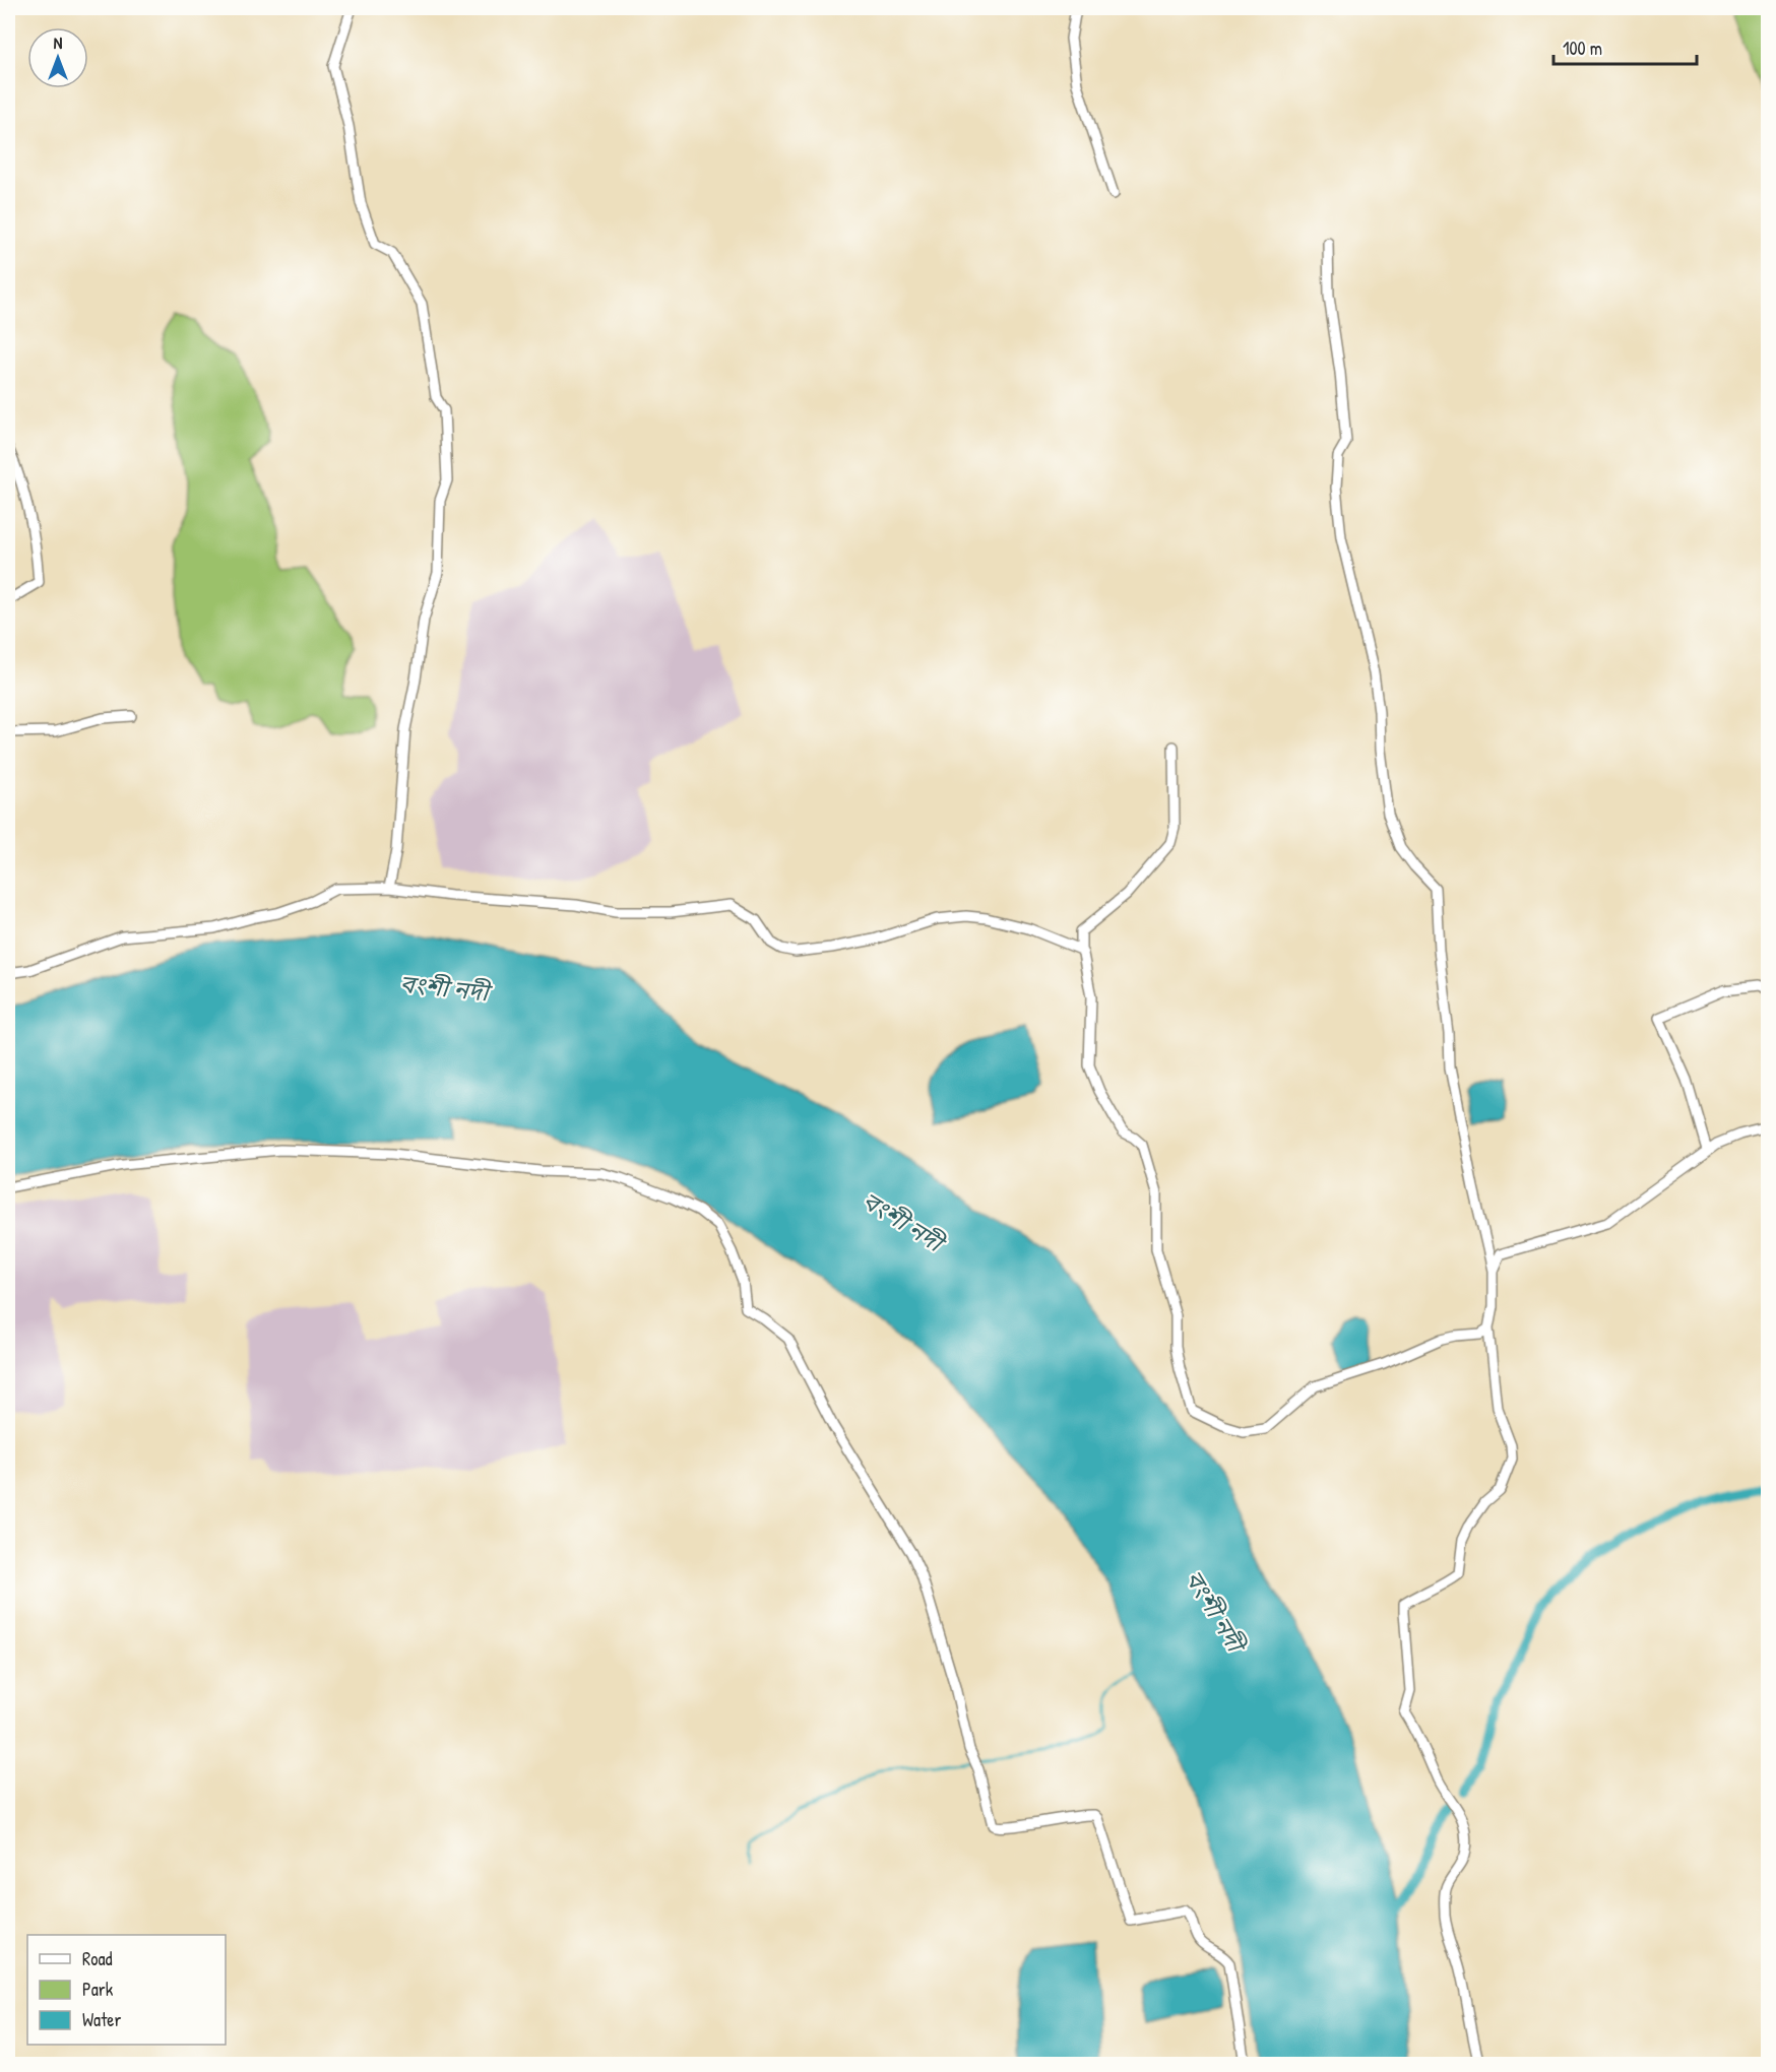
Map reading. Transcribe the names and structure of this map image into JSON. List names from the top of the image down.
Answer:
{
  "water": ["বংশী নদী"],
  "legend": ["Road", "Park", "Water"],
  "scale_bar": "100 m",
  "north": "top"
}
